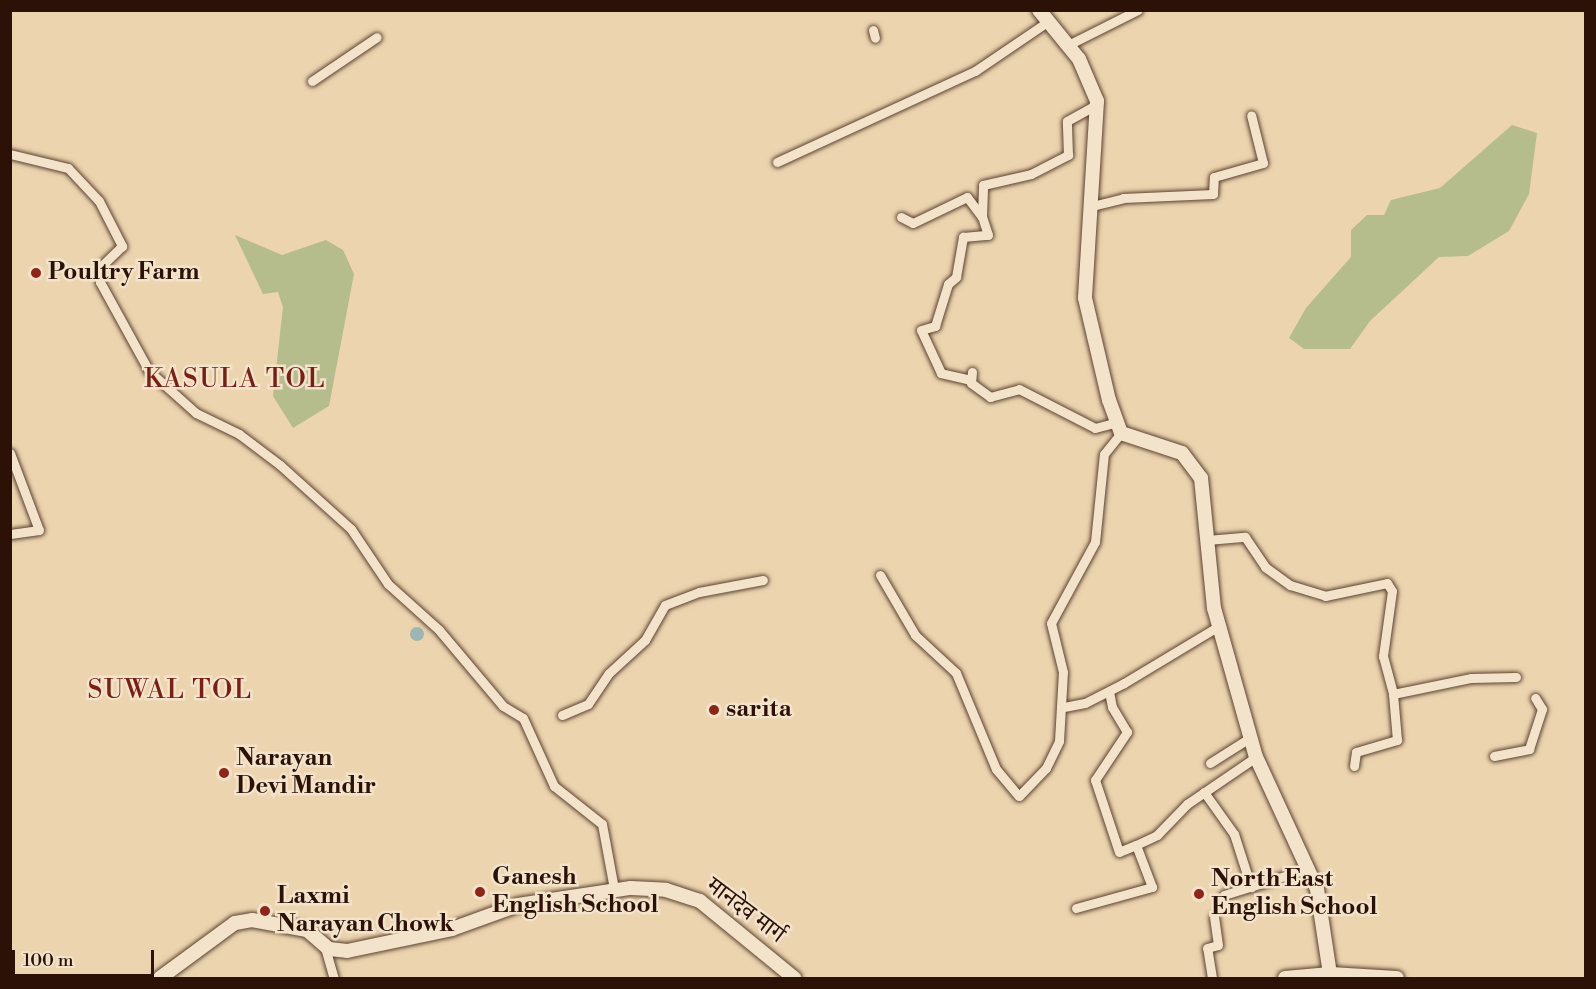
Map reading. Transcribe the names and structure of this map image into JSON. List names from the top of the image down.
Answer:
{
  "streets": {
    "main road": ["मानदेव मार्ग"]
  },
  "districts": ["KASULA TOL", "SUWAL TOL"],
  "places": [
    "Poultry Farm",
    "sarita",
    "Narayan Devi Mandir",
    "Ganesh English School",
    "North East English School",
    "Laxmi Narayan Chowk"
  ],
  "scale_bar": "100 m"
}
